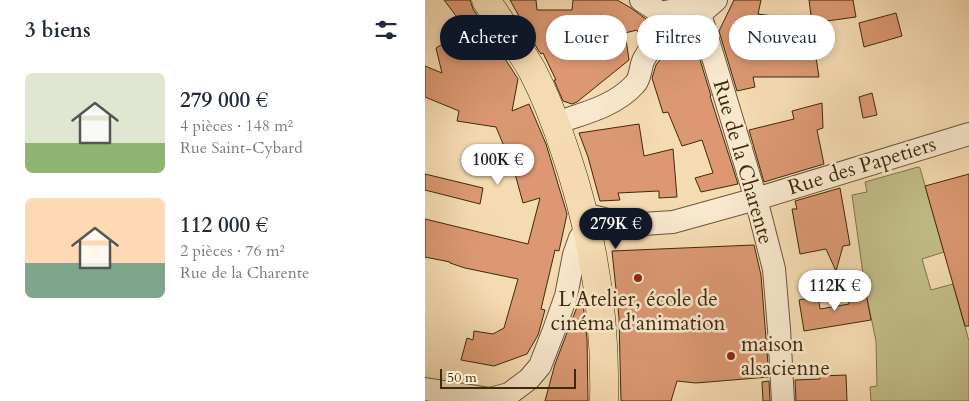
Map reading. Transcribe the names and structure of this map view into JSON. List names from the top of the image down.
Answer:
{
  "streets": {
    "street": ["Rue de la Charente", "Rue des Papetiers"]
  },
  "crossings": [
    ["Rue de la Charente", "Rue des Papetiers"]
  ],
  "places": ["L'Atelier, école de cinéma d'animation", "maison alsacienne"],
  "scale_bar": "50 m",
  "page": {
    "heading": "3 biens",
    "chip": [
      "Acheter",
      "Louer",
      "Filtres",
      "Nouveau"
    ],
    "list": [
      {
        "name": "279 000 €",
        "note": "4 pièces · 148 m² · Rue Saint-Cybard"
      },
      {
        "name": "112 000 €",
        "note": "2 pièces · 76 m² · Rue de la Charente"
      }
    ],
    "price": ["100K €", "279K €", "112K €"],
    "scale": "50 m"
  }
}
